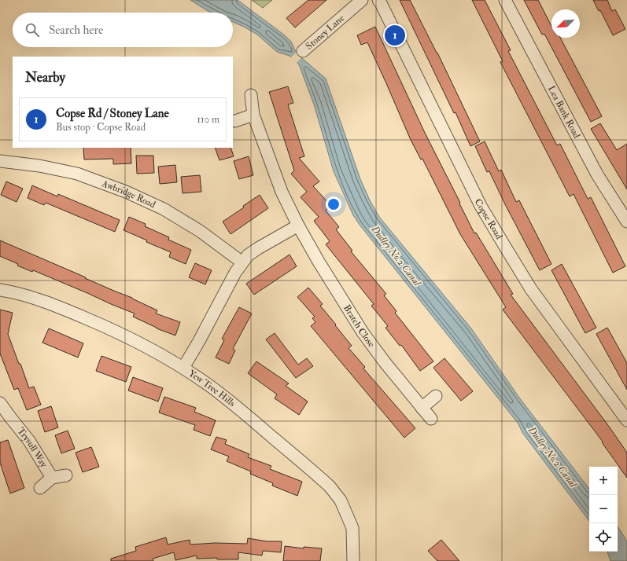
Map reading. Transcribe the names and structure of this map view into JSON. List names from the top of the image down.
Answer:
{
  "streets": {
    "street": [
      "Stoney Lane",
      "Lea Bank Road",
      "Awbridge Road",
      "Copse Road",
      "Bratch Close",
      "Yew Tree Hills",
      "Trysull Way"
    ]
  },
  "water": ["Dudley No.2 Canal"],
  "north": "bottom left",
  "page": {
    "search": "Search here",
    "pins": "1",
    "heading": "Nearby",
    "list": [
      {
        "mark": "1",
        "name": "Copse Rd / Stoney Lane",
        "note": "Bus stop · Copse Road",
        "value": "110 m"
      }
    ],
    "map_buttons": ["+", "−"]
  }
}
